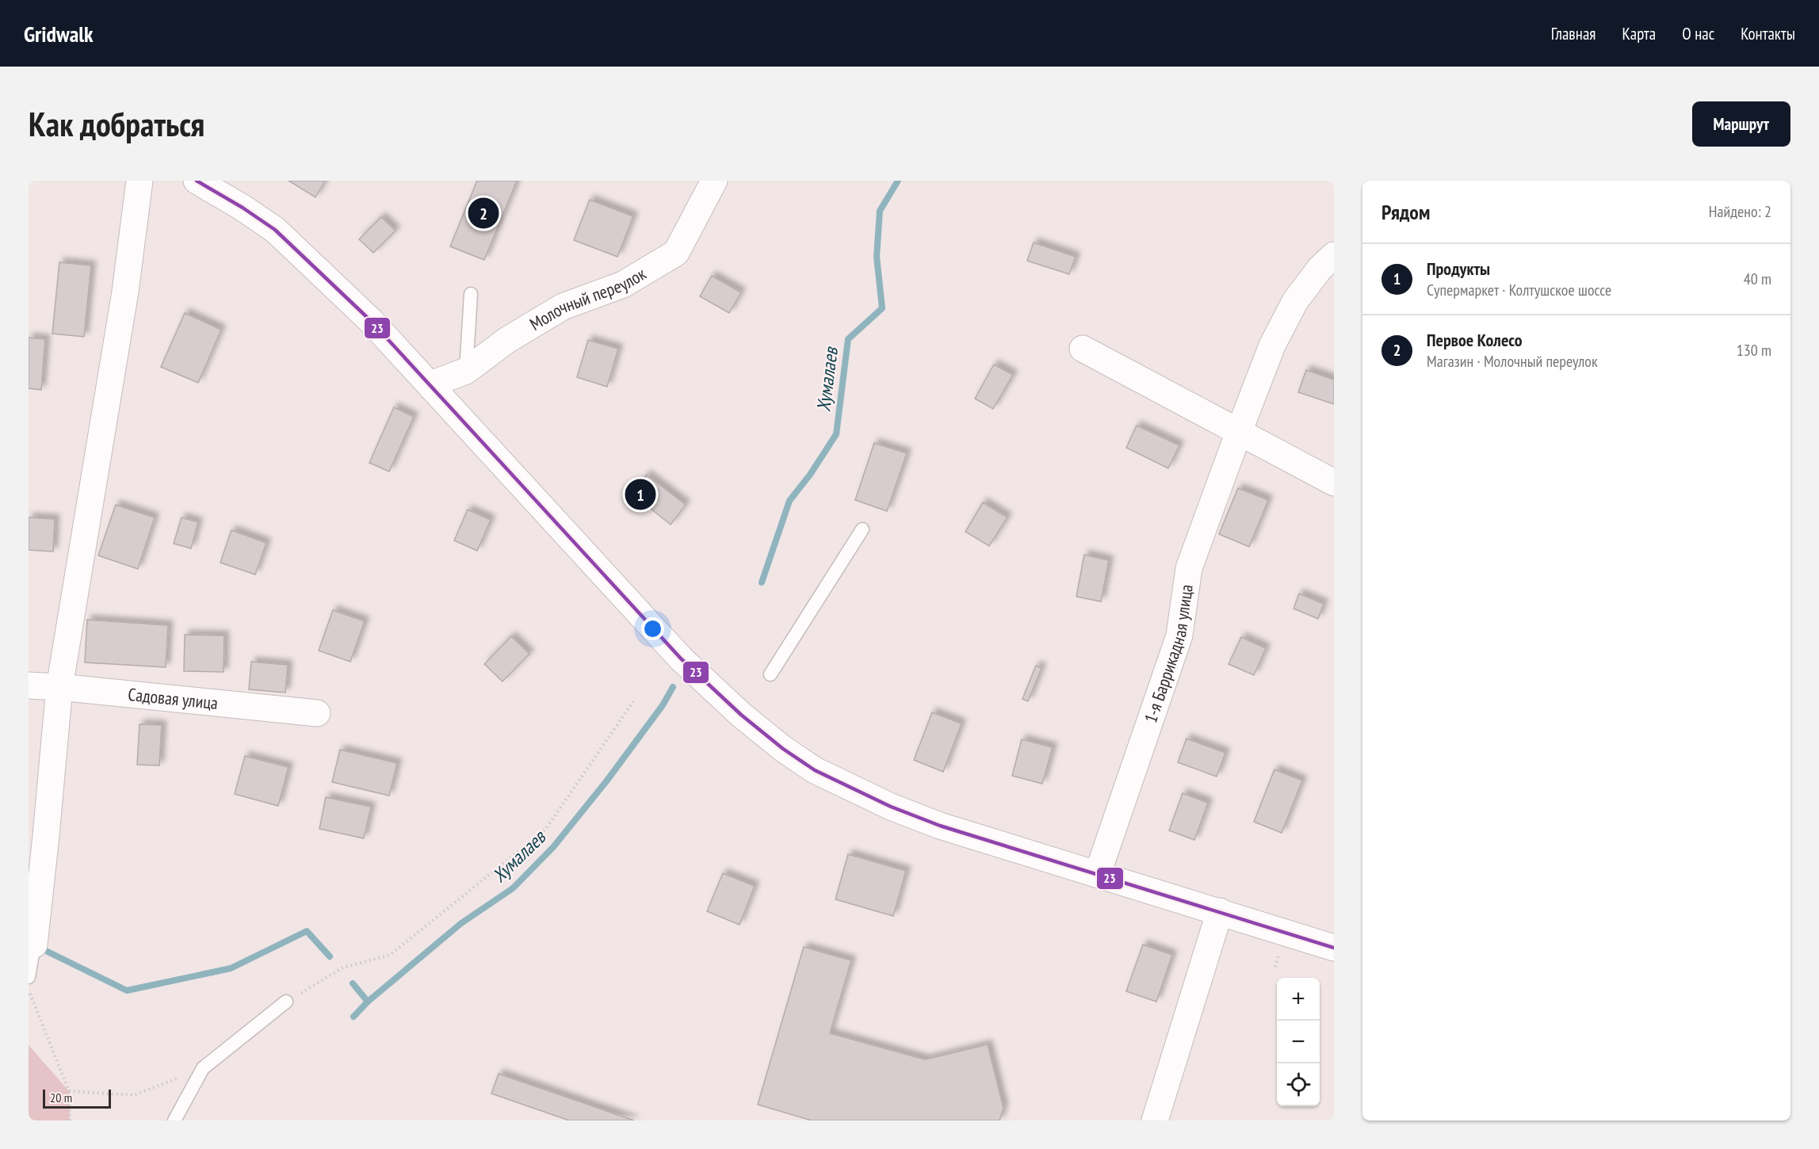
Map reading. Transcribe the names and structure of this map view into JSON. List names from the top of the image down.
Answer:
{
  "streets": {
    "street": ["Молочный переулок", "1-я Баррикадная улица", "Садовая улица"]
  },
  "water": ["Хумалаев"],
  "lines": ["transit line 23"],
  "scale_bar": "20 m",
  "page": {
    "header": "Gridwalk",
    "nav": [
      "Главная",
      "Карта",
      "О нас",
      "Контакты"
    ],
    "buttons": "Маршрут",
    "title": "Как добраться",
    "heading": ["Рядом", "Найдено: 2"],
    "pins": ["2", "1"],
    "list": [
      {
        "mark": "1",
        "name": "Продукты",
        "note": "Супермаркет · Колтушское шоссе",
        "value": "40 m"
      },
      {
        "mark": "2",
        "name": "Первое Колесо",
        "note": "Магазин · Молочный переулок",
        "value": "130 m"
      }
    ],
    "map_buttons": ["+", "−"],
    "scale": "20 m"
  }
}
